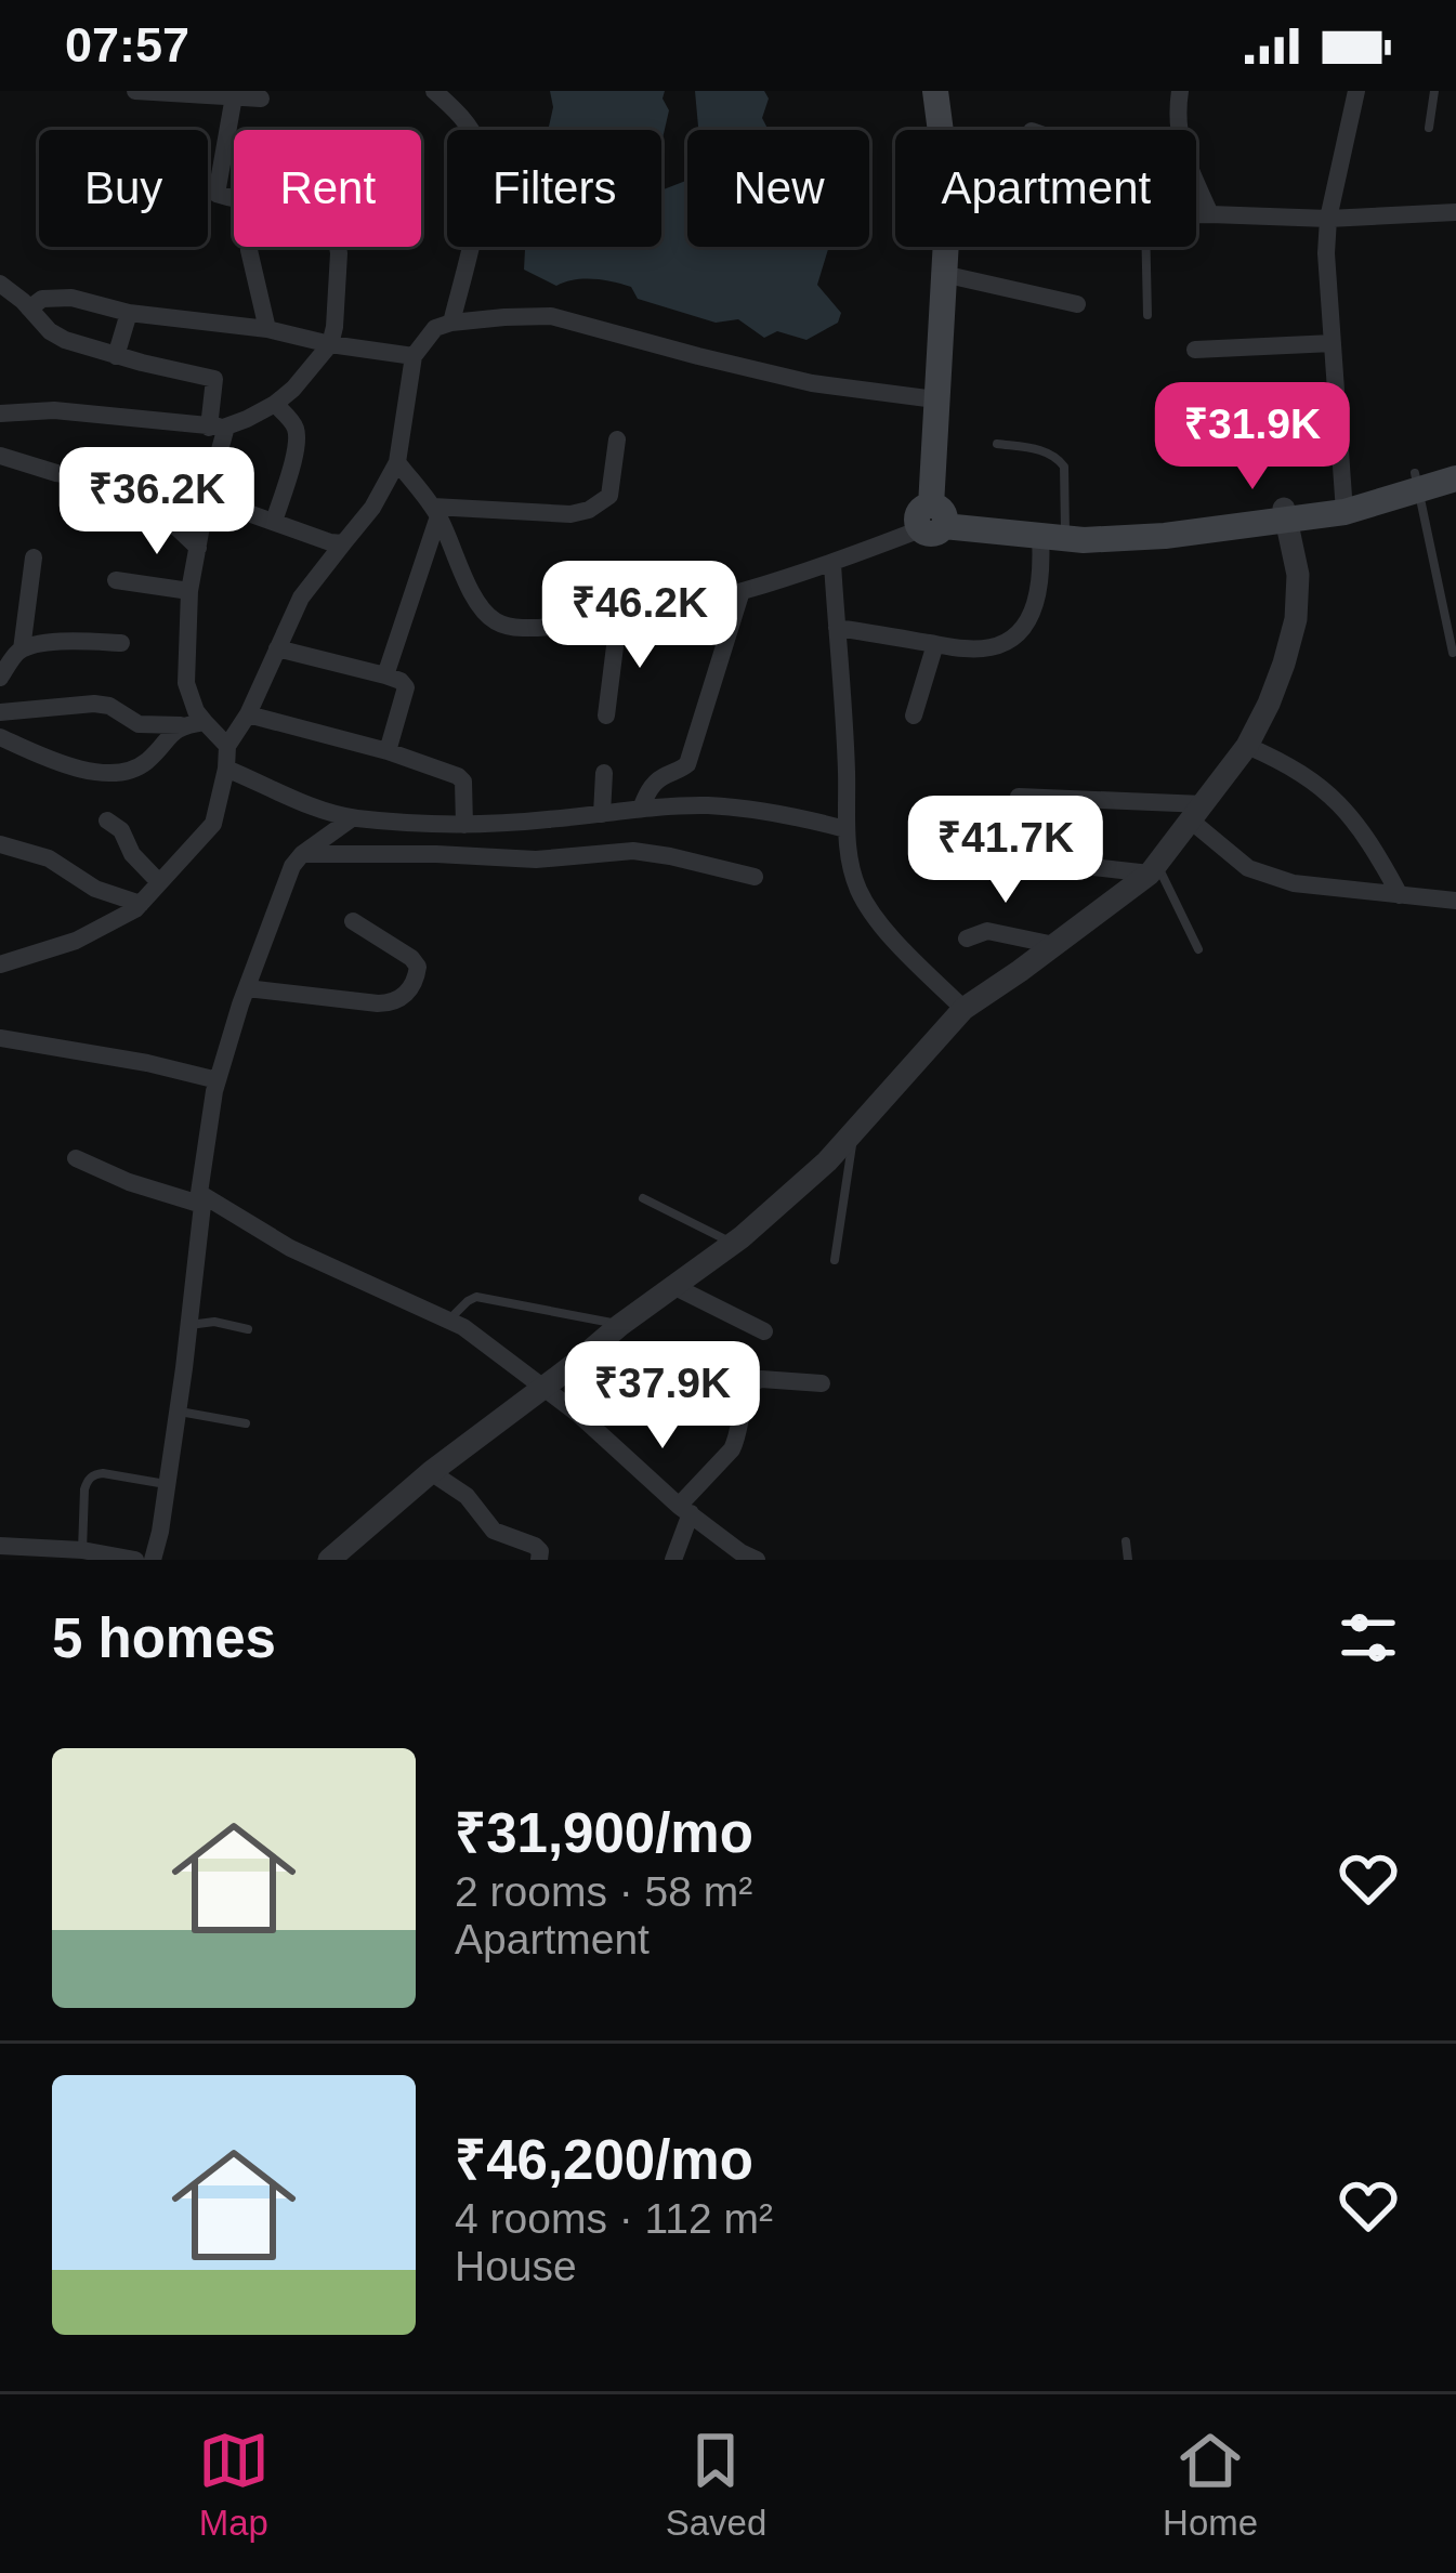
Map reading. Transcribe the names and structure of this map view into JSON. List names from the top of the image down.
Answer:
{
  "page": {
    "status": "07:57",
    "chip": [
      "Buy",
      "Rent",
      "Filters",
      "New",
      "Apartment"
    ],
    "price": [
      "₹31.9K",
      "₹36.2K",
      "₹46.2K",
      "₹41.7K",
      "₹37.9K"
    ],
    "heading": "5 homes",
    "list": [
      {
        "name": "₹31,900/mo",
        "note": "2 rooms · 58 m² · Apartment"
      },
      {
        "name": "₹46,200/mo",
        "note": "4 rooms · 112 m² · House"
      }
    ],
    "tabs": ["Map", "Saved", "Home"]
  }
}
